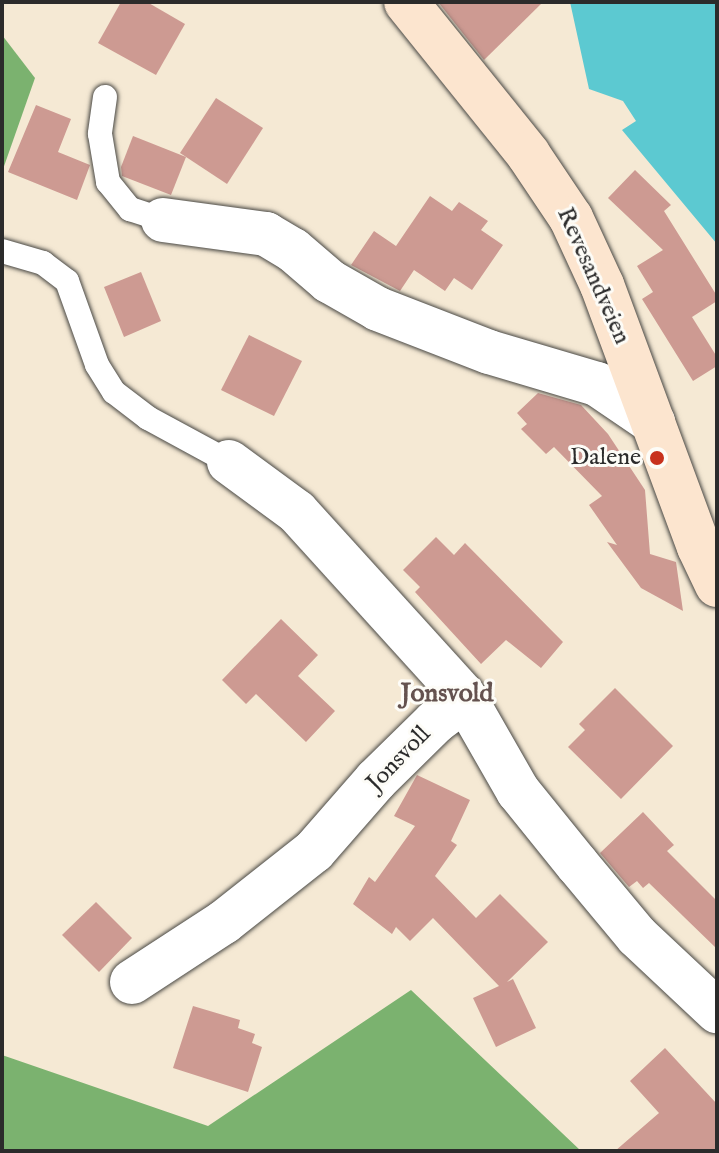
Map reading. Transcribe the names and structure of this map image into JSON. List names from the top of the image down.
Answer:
{
  "streets": {
    "main road": ["Revesandveien"],
    "street": ["Jonsvoll"]
  },
  "districts": ["Jonsvold"],
  "places": ["Dalene"]
}
